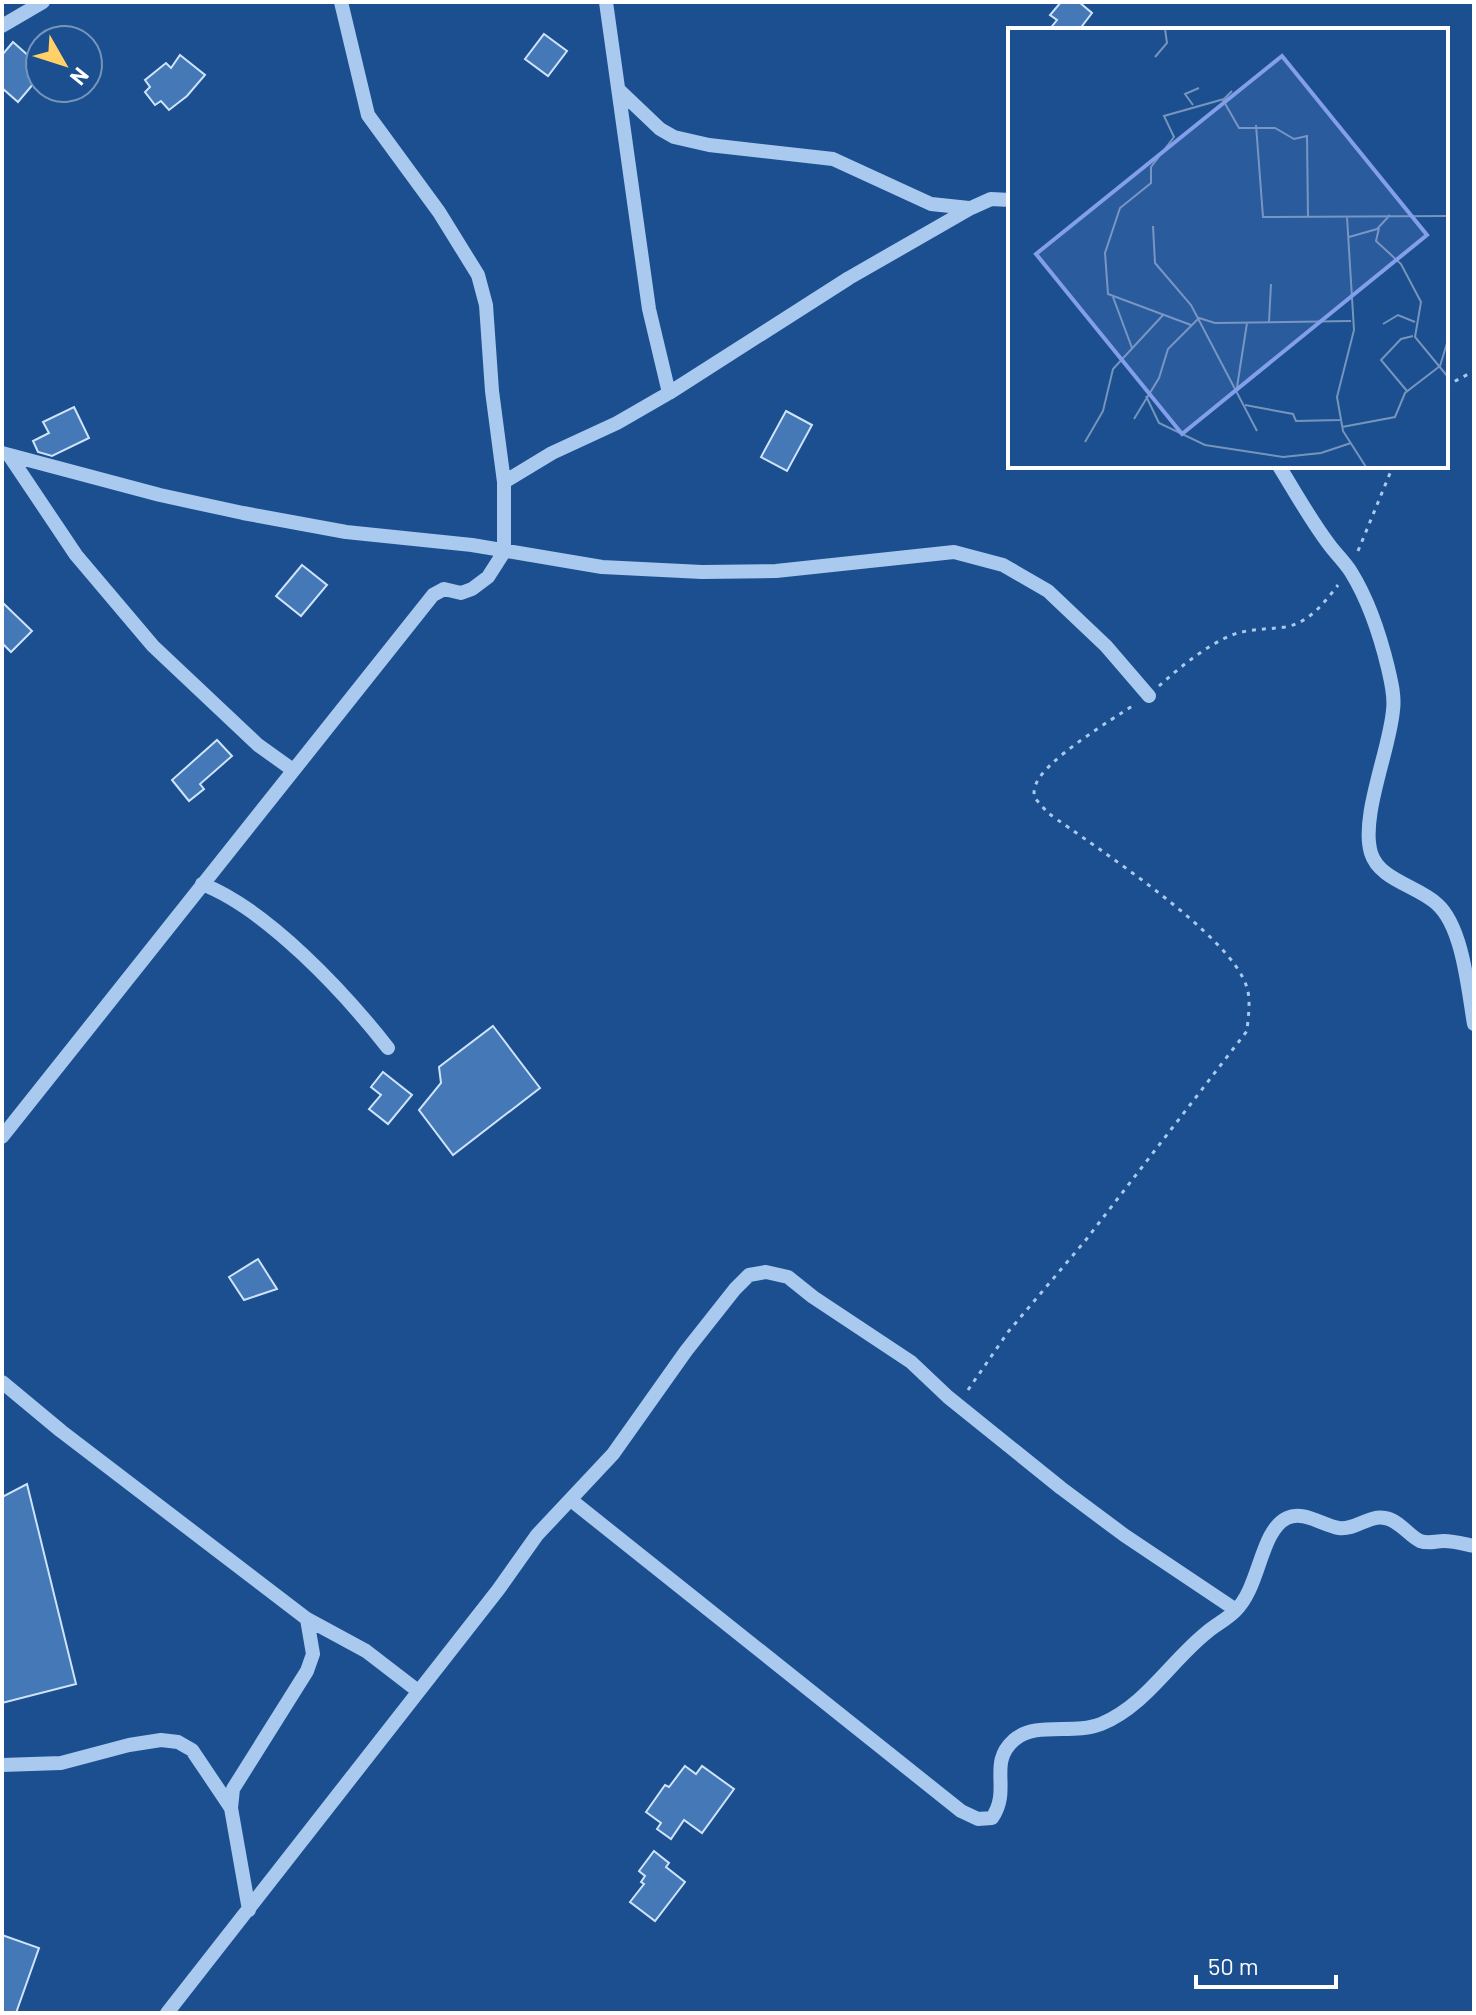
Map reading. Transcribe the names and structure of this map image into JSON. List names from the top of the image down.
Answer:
{
  "scale_bar": "50 m",
  "north": "bottom right"
}
